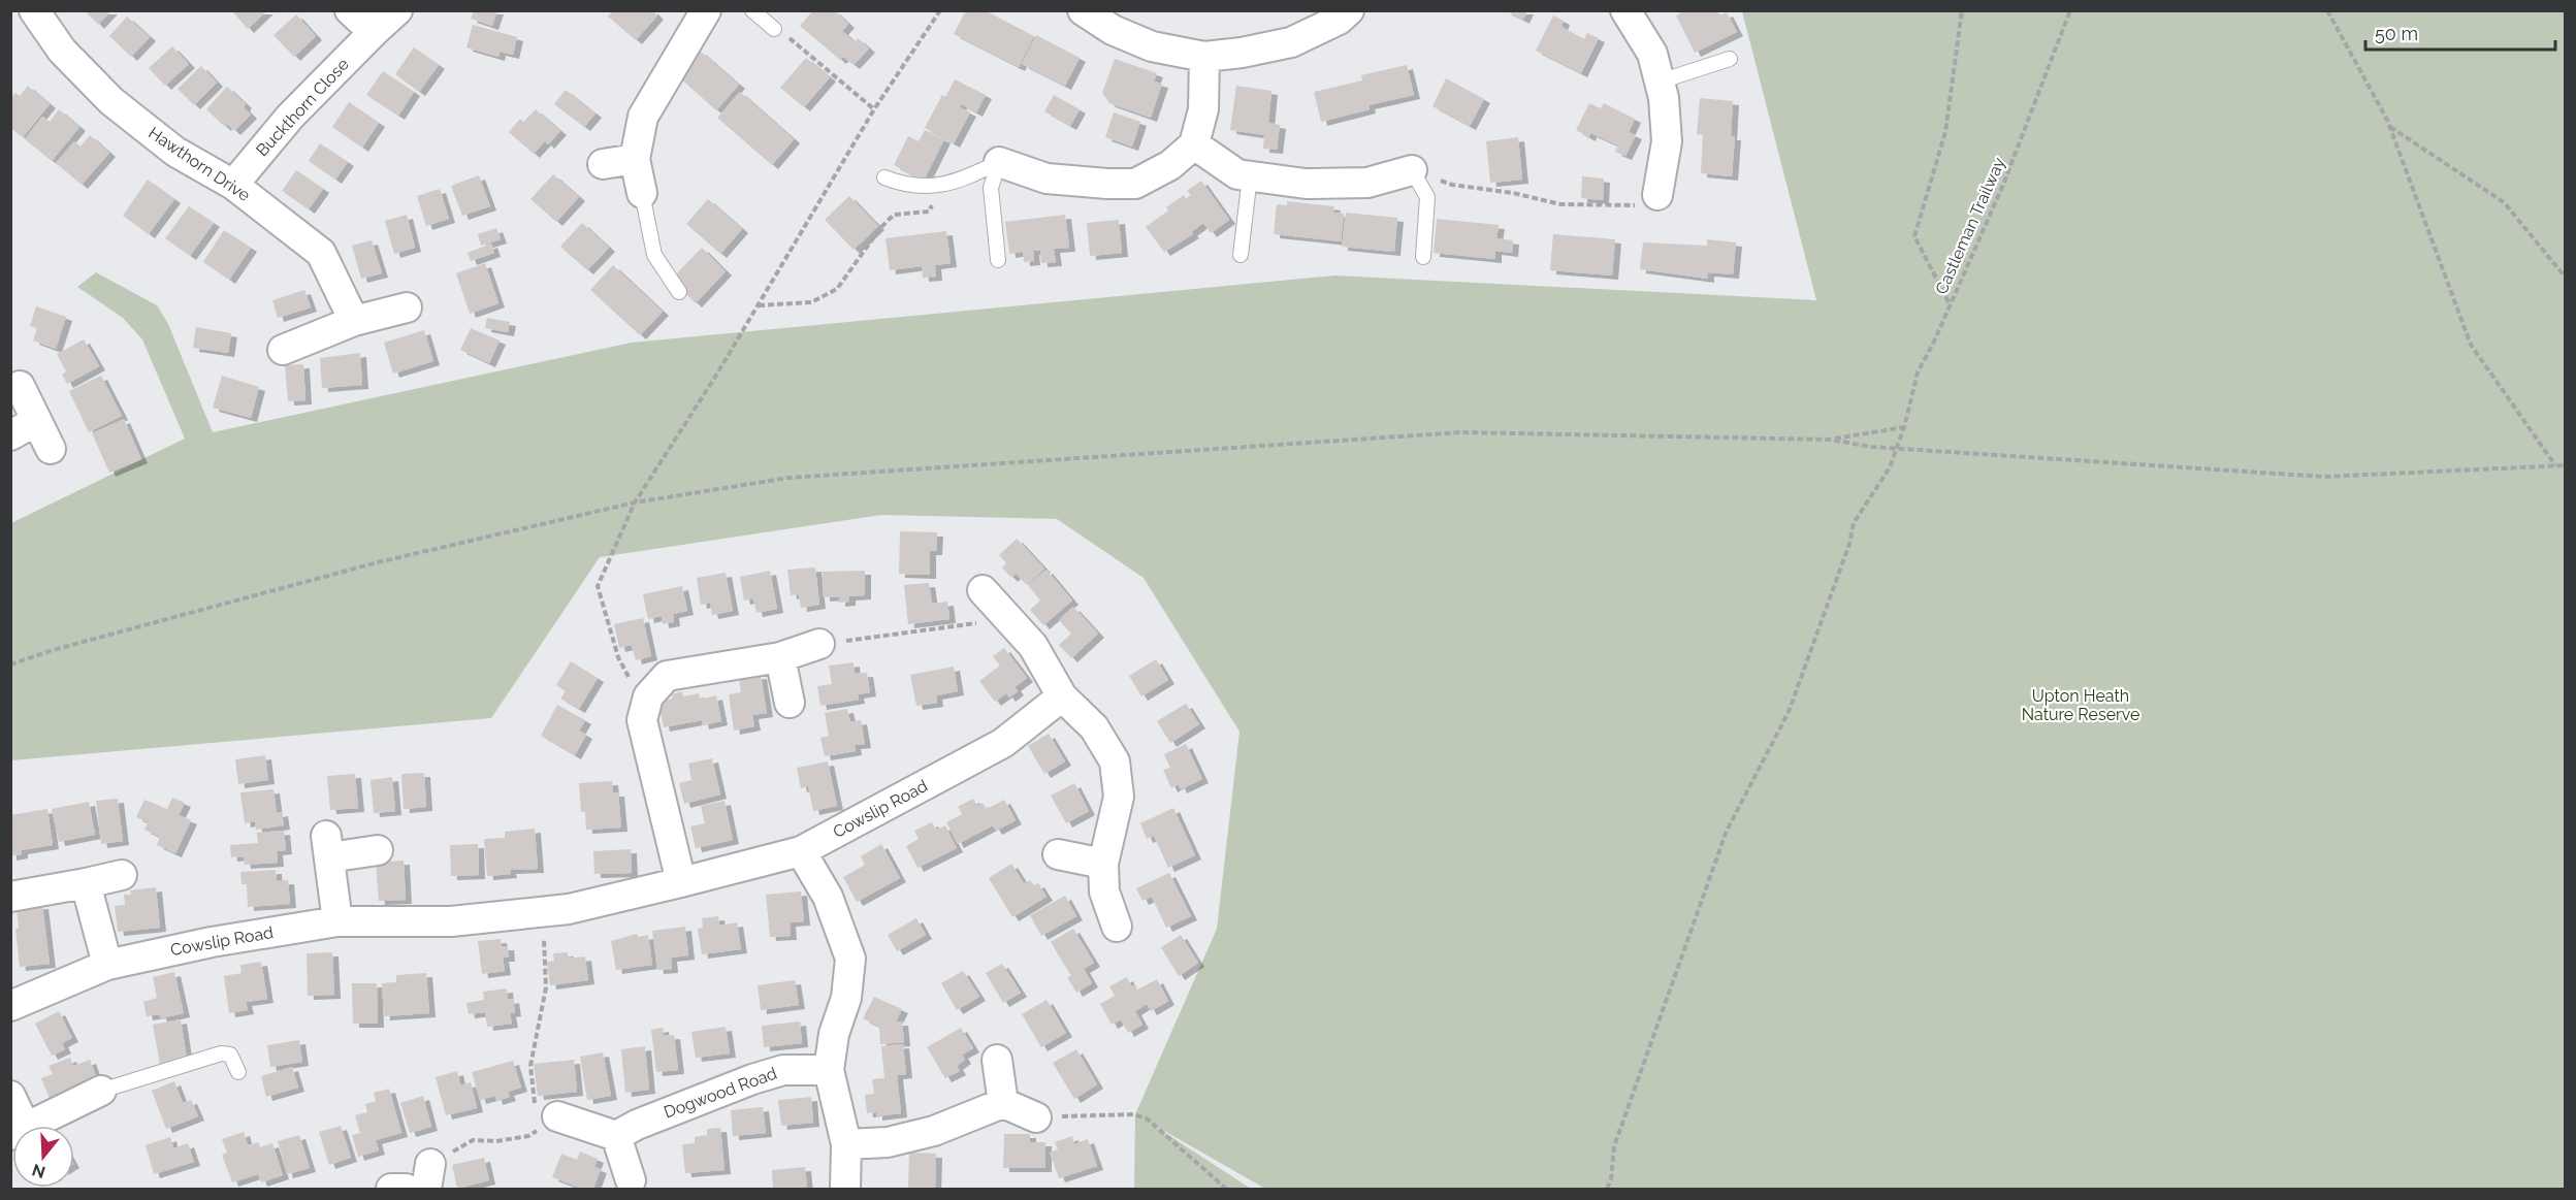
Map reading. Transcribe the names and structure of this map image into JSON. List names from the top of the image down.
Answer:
{
  "streets": {
    "street": [
      "Buckthorn Close",
      "Hawthorn Drive",
      "Cowslip Road",
      "Dogwood Road"
    ],
    "path": ["Castleman Trailway"]
  },
  "crossings": [
    ["Buckthorn Close", "Hawthorn Drive"]
  ],
  "parks": ["Upton Heath Nature Reserve"],
  "scale_bar": "50 m",
  "north": "bottom"
}
